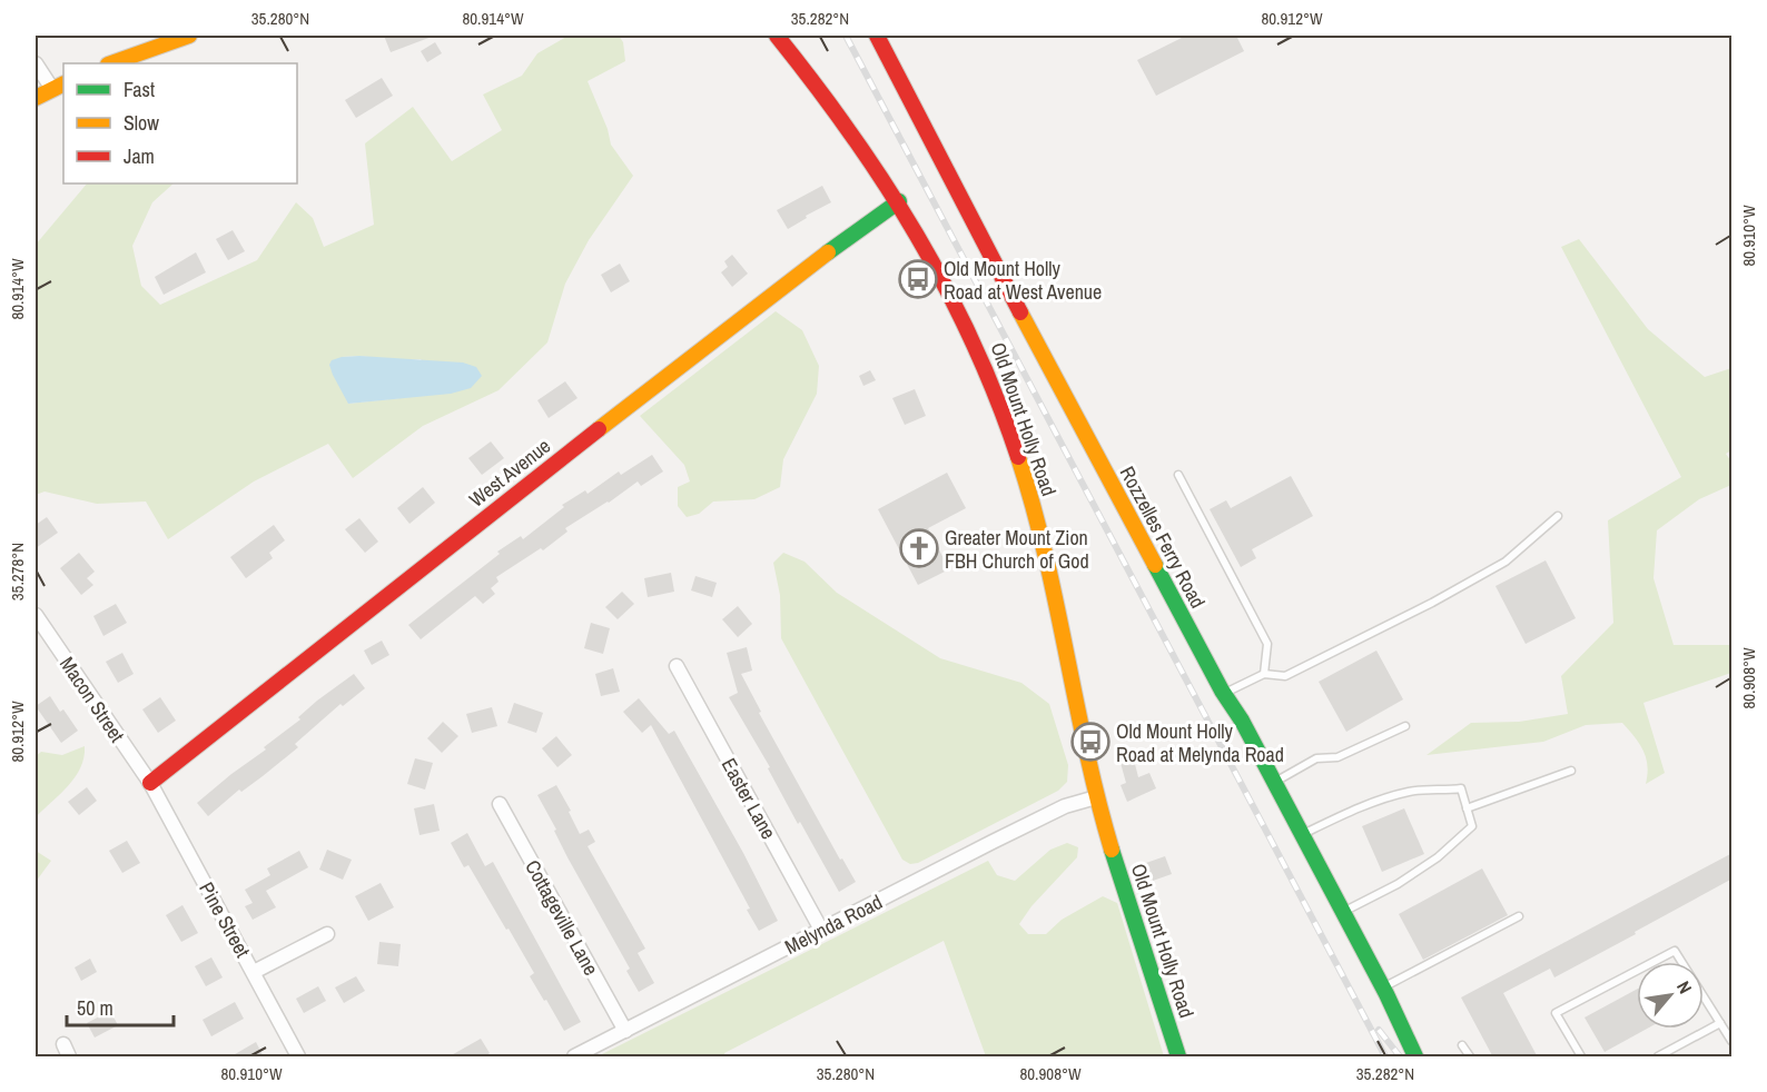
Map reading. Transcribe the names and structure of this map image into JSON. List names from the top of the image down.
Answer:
{
  "streets": {
    "street": [
      "Old Mount Holly Road",
      "West Avenue",
      "Rozzelles Ferry Road",
      "Macon Street",
      "Easter Lane",
      "Cottageville Lane",
      "Pine Street",
      "Melynda Road"
    ]
  },
  "crossings": [
    ["Old Mount Holly Road", "West Avenue"],
    ["Old Mount Holly Road", "Melynda Road"],
    ["West Avenue", "Macon Street"],
    ["West Avenue", "Pine Street"],
    ["Macon Street", "Pine Street"],
    ["Easter Lane", "Melynda Road"],
    ["Cottageville Lane", "Melynda Road"]
  ],
  "places": {
    "bus stop": ["Old Mount Holly Road at West Avenue", "Old Mount Holly Road at Melynda Road"],
    "church": ["Greater Mount Zion FBH Church of God"]
  },
  "legend": ["Fast", "Slow", "Jam"],
  "scale_bar": "50 m",
  "north": "top right",
  "coordinates": [
    "35.280°N",
    "80.914°W",
    "35.282°N",
    "80.912°W",
    "80.910°W",
    "35.278°N",
    "80.908°W"
  ]
}
